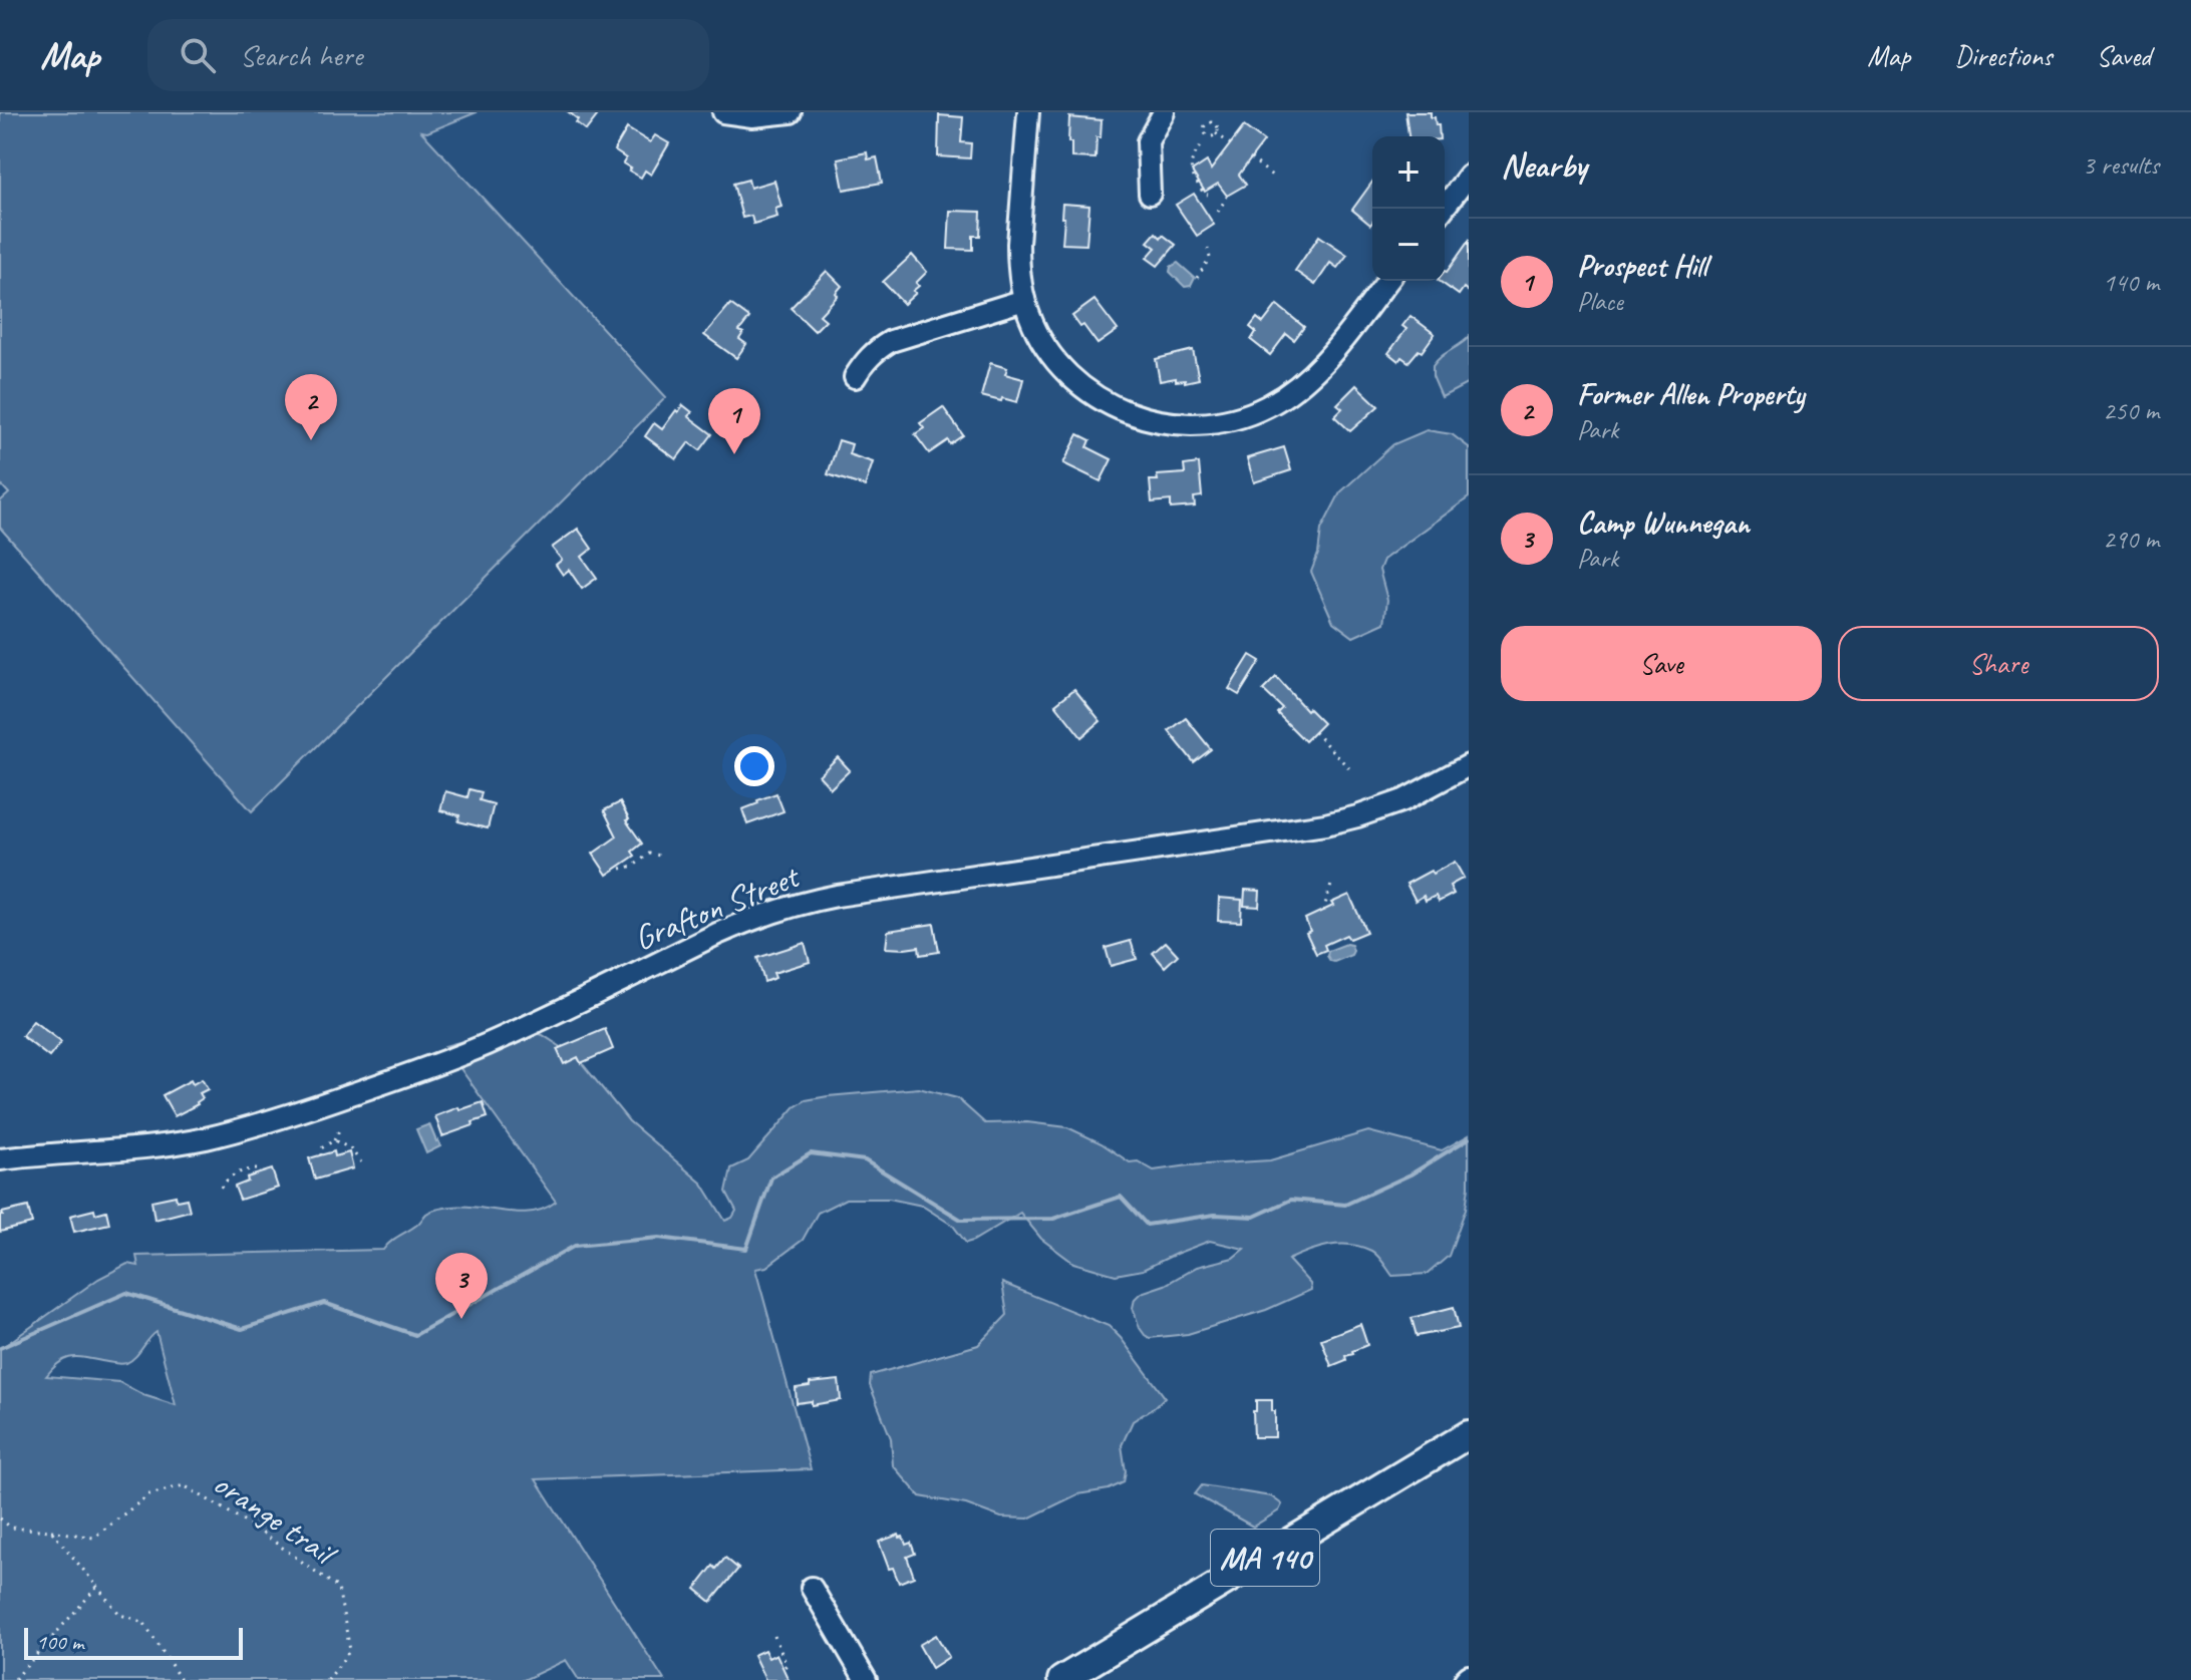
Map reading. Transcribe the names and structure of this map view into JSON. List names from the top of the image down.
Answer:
{
  "streets": {
    "main road": ["MA 140"],
    "street": ["Grafton Street"],
    "path": ["orange trail"]
  },
  "scale_bar": "100 m",
  "page": {
    "header": "Map",
    "search": "Search here",
    "nav": ["Map", "Directions", "Saved"],
    "heading": ["Nearby", "3 results"],
    "map_buttons": ["+", "−"],
    "list": [
      {
        "mark": "1",
        "name": "Prospect Hill",
        "note": "Place",
        "value": "140 m"
      },
      {
        "mark": "2",
        "name": "Former Allen Property",
        "note": "Park",
        "value": "250 m"
      },
      {
        "mark": "3",
        "name": "Camp Wunnegan",
        "note": "Park",
        "value": "290 m"
      }
    ],
    "pins": ["2", "1", "3"],
    "buttons": ["Save", "Share"],
    "scale": "100 m"
  }
}
